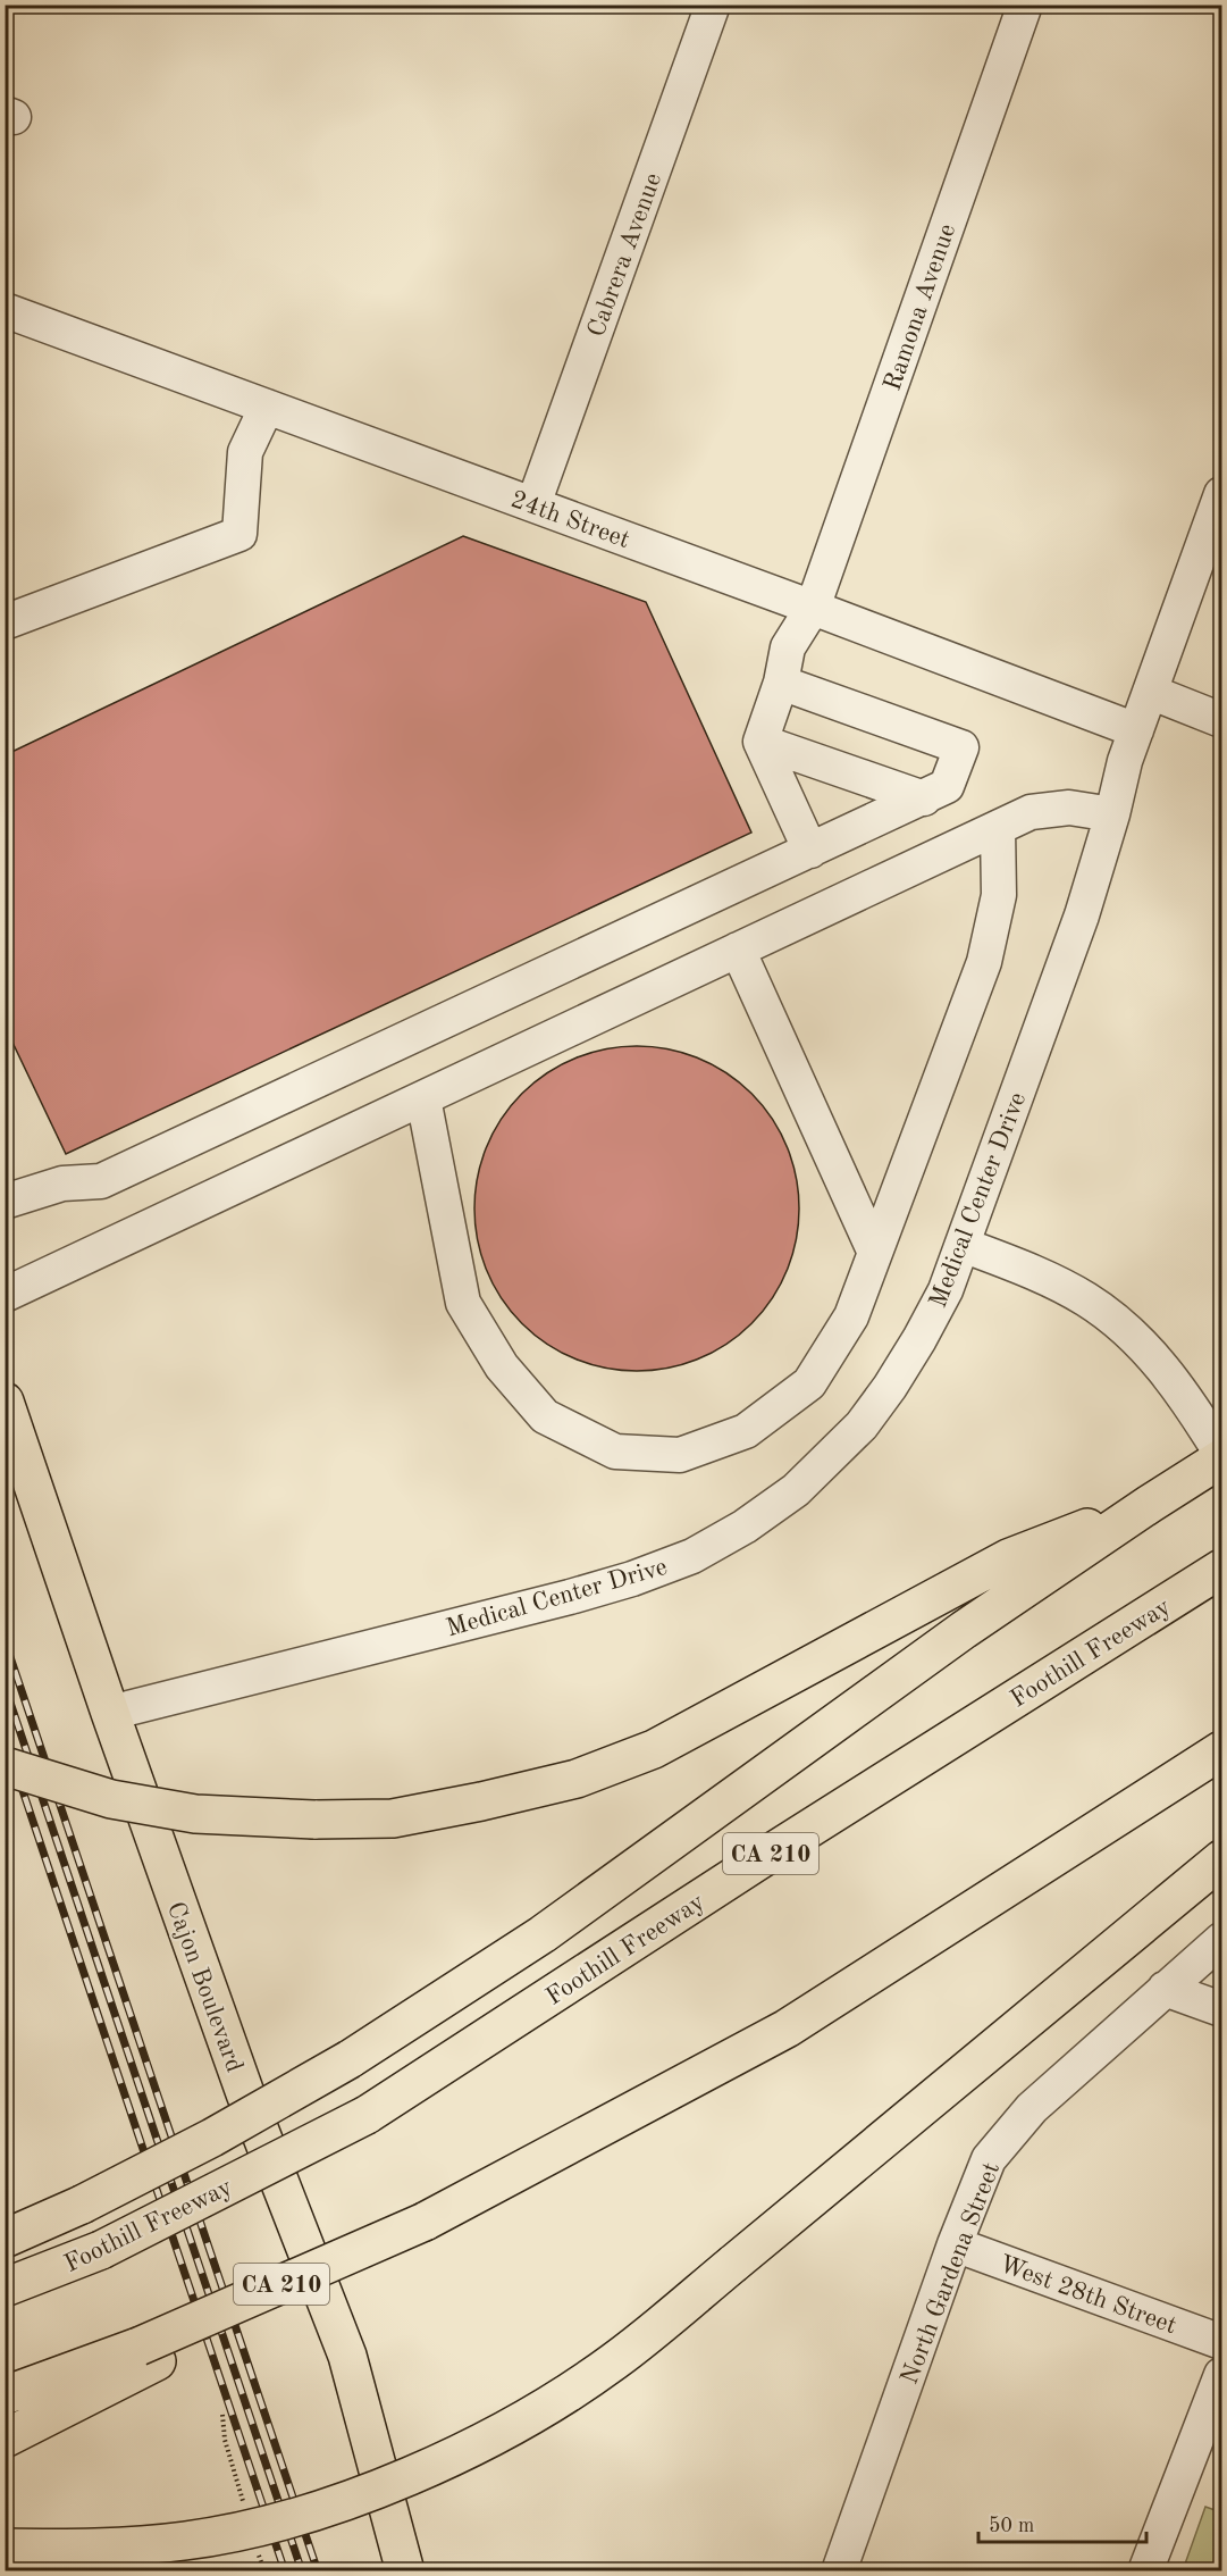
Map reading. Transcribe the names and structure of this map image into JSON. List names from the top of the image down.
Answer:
{
  "streets": {
    "main road": ["Foothill Freeway", "CA 210", "Cajon Boulevard"],
    "street": [
      "Cabrera Avenue",
      "Ramona Avenue",
      "24th Street",
      "Medical Center Drive",
      "North Gardena Street",
      "West 28th Street"
    ]
  },
  "crossings": [
    ["Cabrera Avenue", "24th Street"],
    ["Ramona Avenue", "24th Street"],
    ["24th Street", "Medical Center Drive"],
    ["Medical Center Drive", "Cajon Boulevard"],
    ["North Gardena Street", "West 28th Street"]
  ],
  "scale_bar": "50 m"
}
